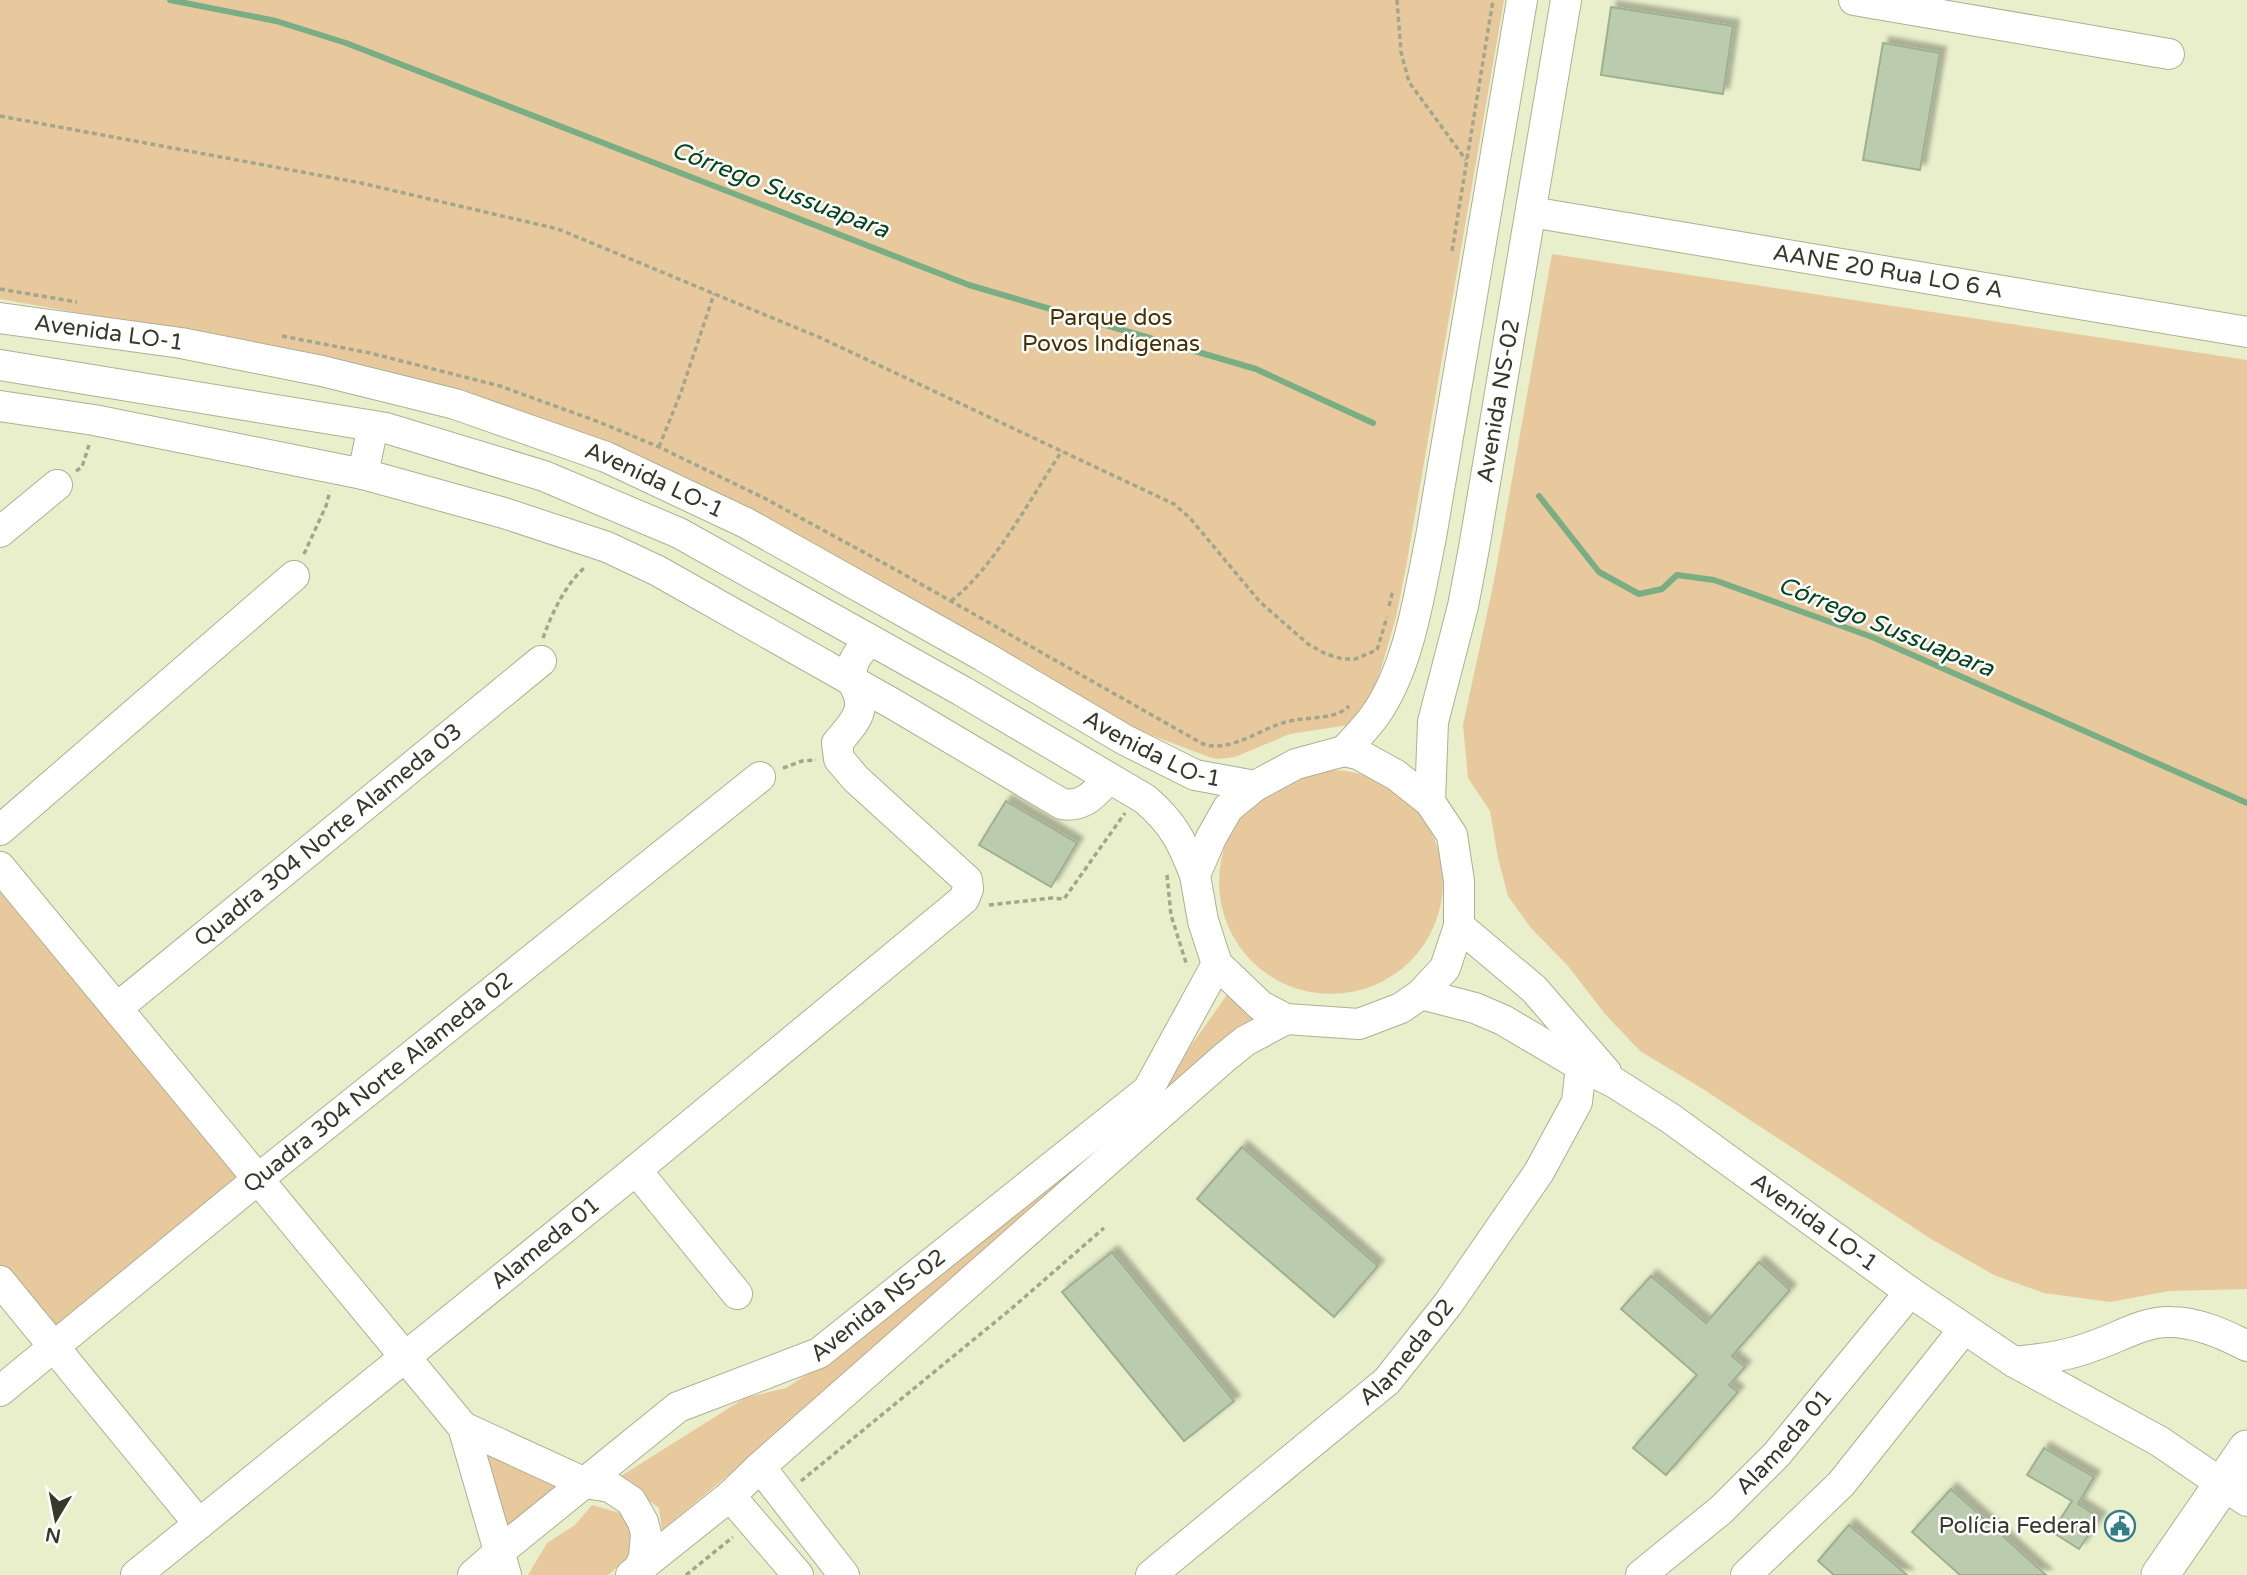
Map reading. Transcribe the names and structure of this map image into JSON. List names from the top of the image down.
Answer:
{
  "streets": {
    "street": [
      "AANE 20 Rua LO 6 A",
      "Avenida LO-1",
      "Avenida NS-02",
      "Quadra 304 Norte Alameda 03",
      "Quadra 304 Norte Alameda 02",
      "Alameda 01",
      "Alameda 02"
    ]
  },
  "crossings": [
    ["AANE 20 Rua LO 6 A", "Avenida NS-02"],
    ["Avenida LO-1", "Avenida NS-02"],
    ["Avenida LO-1", "Alameda 01"],
    ["Avenida LO-1", "Alameda 02"]
  ],
  "water": ["Córrego Sussuapara"],
  "parks": ["Parque dos Povos Indígenas"],
  "places": {
    "public building": ["Polícia Federal"]
  },
  "north": "bottom"
}
